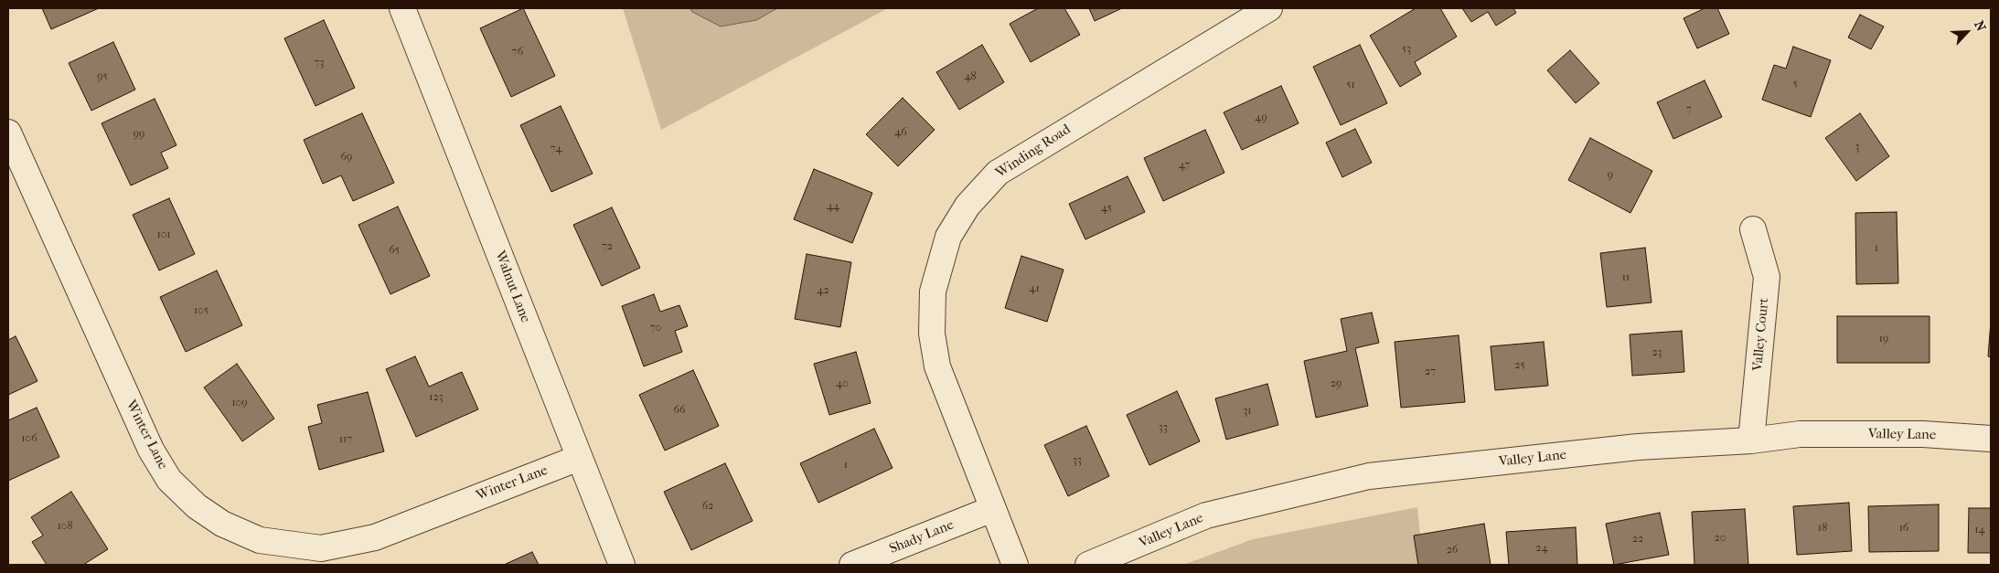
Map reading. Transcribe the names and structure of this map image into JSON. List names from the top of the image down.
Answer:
{
  "streets": {
    "street": [
      "Winding Road",
      "Walnut Lane",
      "Valley Court",
      "Winter Lane",
      "Valley Lane",
      "Shady Lane"
    ]
  },
  "crossings": [
    ["Winding Road", "Shady Lane"],
    ["Walnut Lane", "Winter Lane"],
    ["Valley Court", "Valley Lane"]
  ],
  "house_numbers": [
    "53",
    "76",
    "73",
    "95",
    "48",
    "5",
    "51",
    "7",
    "49",
    "46",
    "99",
    "3",
    "74",
    "69",
    "47",
    "9",
    "44",
    "45",
    "101",
    "72",
    "1",
    "65",
    "11",
    "41",
    "42",
    "105",
    "70",
    "19",
    "23",
    "25",
    "27",
    "40",
    "29",
    "123",
    "109",
    "66",
    "31",
    "33",
    "106",
    "117",
    "33",
    "1",
    "62",
    "108",
    "18",
    "16",
    "14",
    "20",
    "22",
    "24",
    "26"
  ],
  "north": "top right"
}
